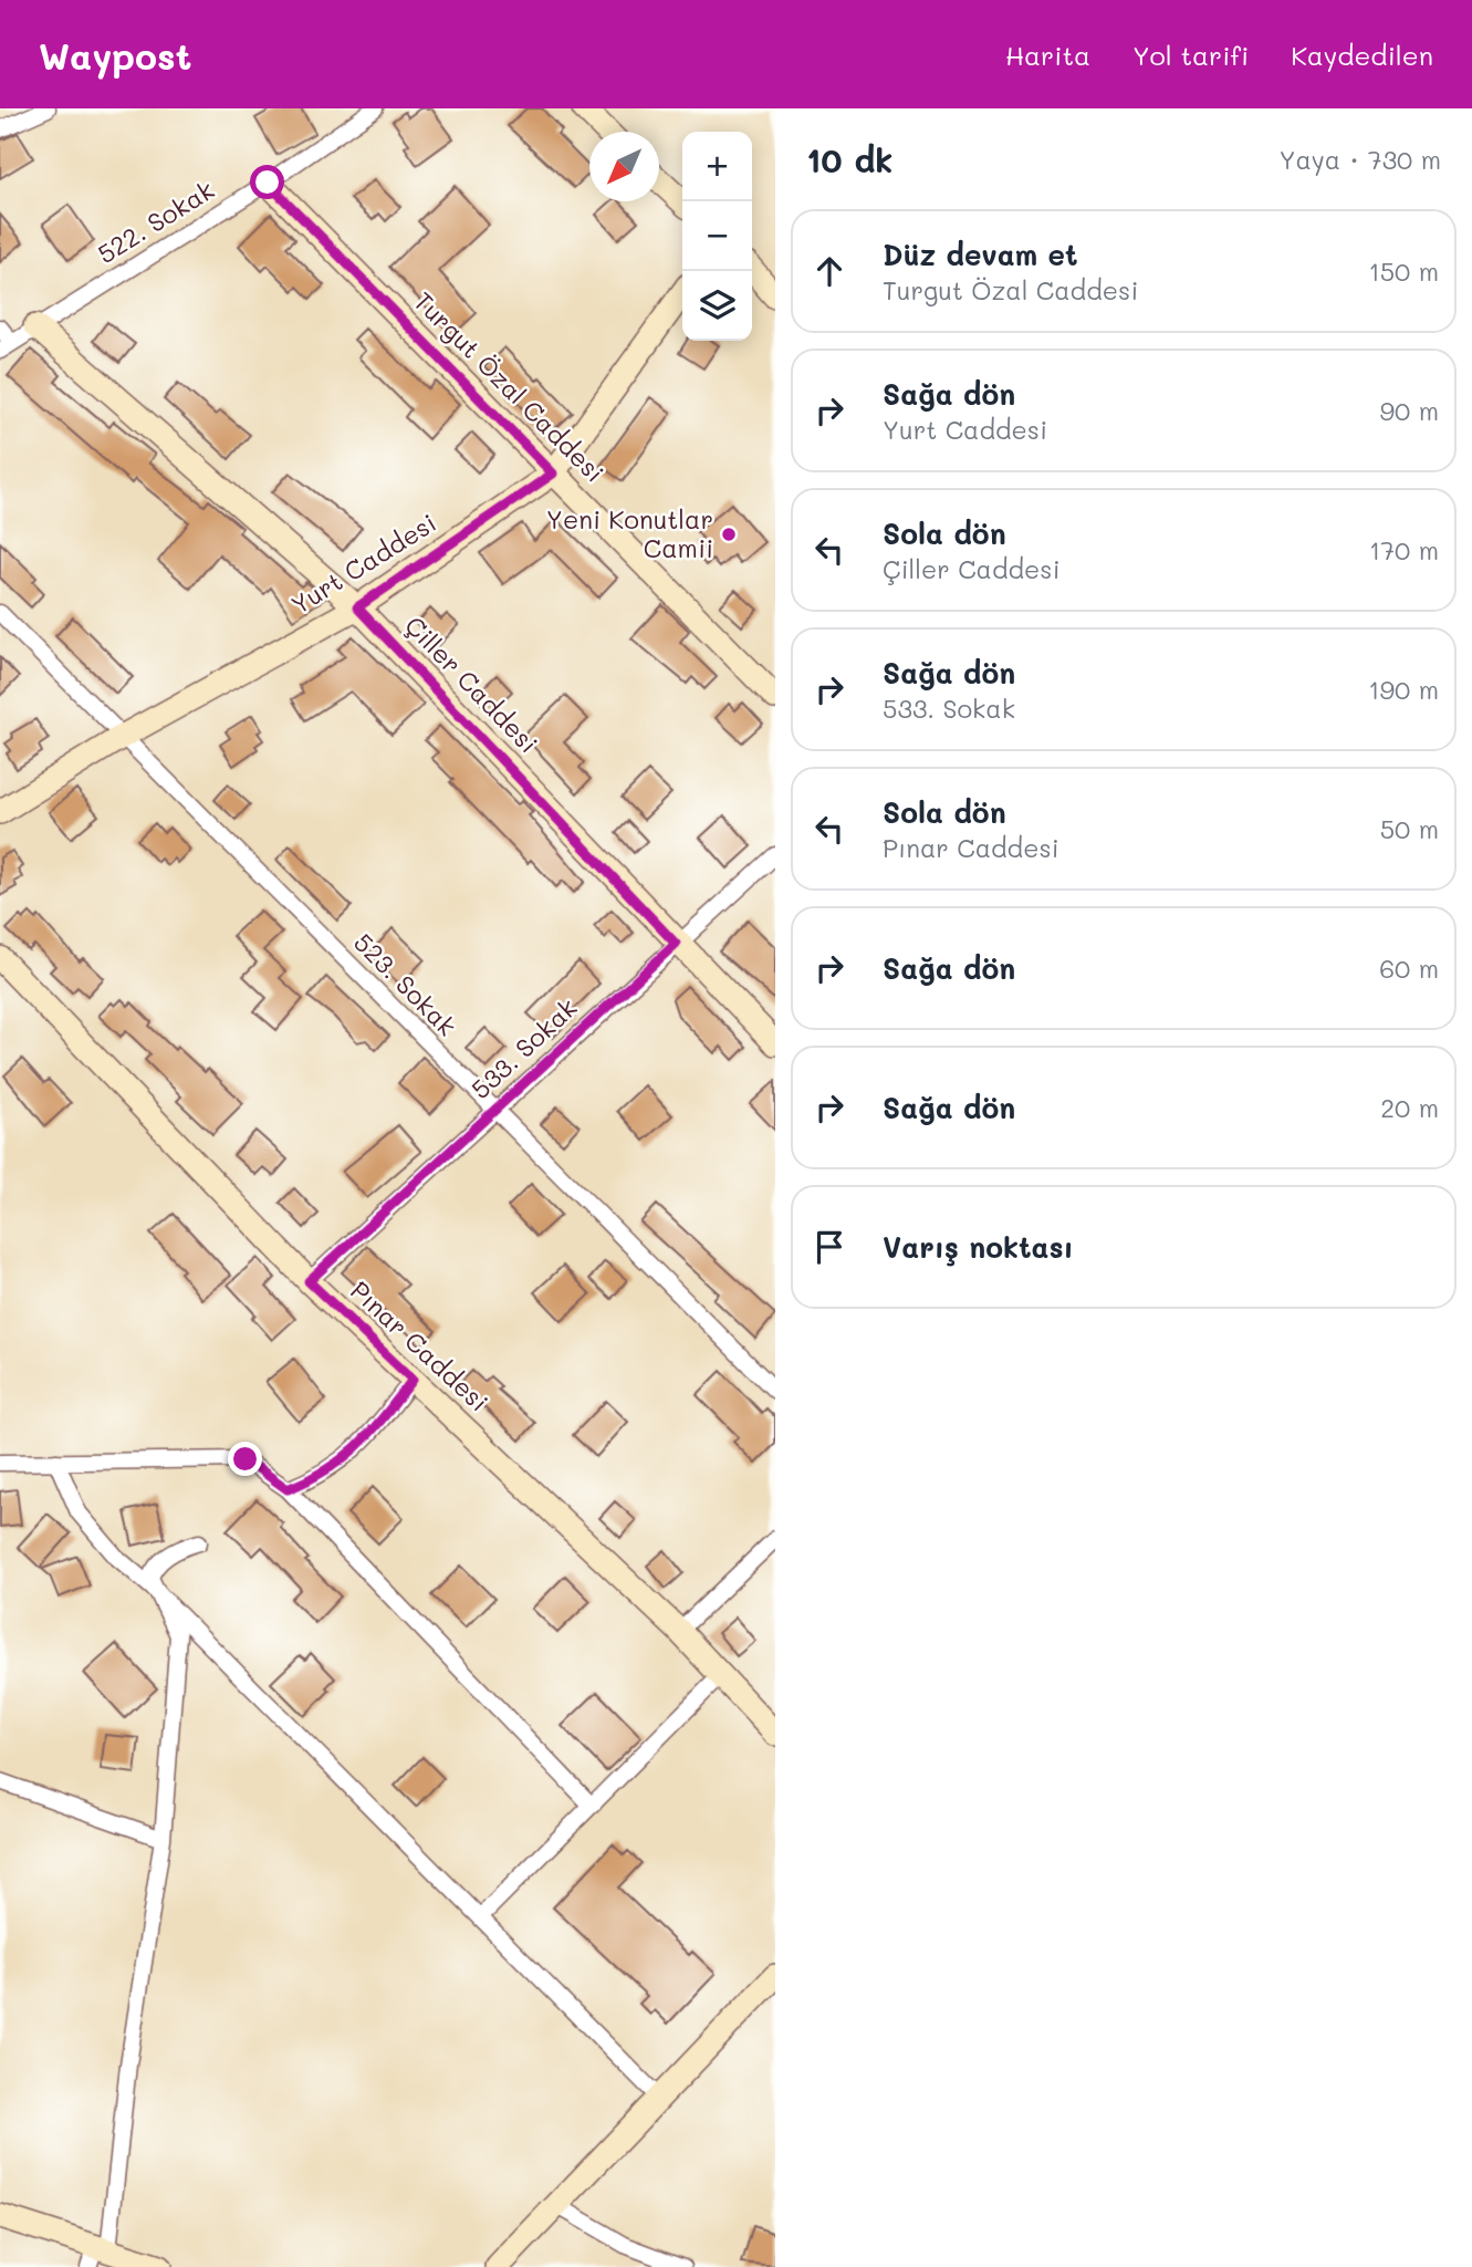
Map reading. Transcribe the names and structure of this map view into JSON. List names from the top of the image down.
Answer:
{
  "streets": {
    "street": [
      "522. Sokak",
      "Turgut Özal Caddesi",
      "Yurt Caddesi",
      "Çiller Caddesi",
      "523. Sokak",
      "533. Sokak",
      "Pınar Caddesi"
    ]
  },
  "crossings": [
    ["522. Sokak", "Turgut Özal Caddesi"],
    ["522. Sokak", "Çiller Caddesi"],
    ["Turgut Özal Caddesi", "Yurt Caddesi"],
    ["Yurt Caddesi", "Çiller Caddesi"],
    ["Yurt Caddesi", "523. Sokak"],
    ["Çiller Caddesi", "533. Sokak"],
    ["523. Sokak", "533. Sokak"],
    ["533. Sokak", "Pınar Caddesi"]
  ],
  "places": ["Yeni Konutlar Camii"],
  "north": "bottom left",
  "page": {
    "header": "Waypost",
    "nav": ["Harita", "Yol tarifi", "Kaydedilen"],
    "heading": ["10 dk", "Yaya · 730 m"],
    "map_buttons": ["+", "−"],
    "list": [
      ["Düz devam et", "Turgut Özal Caddesi", "150 m"],
      ["Sağa dön", "Yurt Caddesi", "90 m"],
      ["Sola dön", "Çiller Caddesi", "170 m"],
      ["Sağa dön", "533. Sokak", "190 m"],
      ["Sola dön", "Pınar Caddesi", "50 m"],
      ["Sağa dön", "60 m"],
      ["Sağa dön", "20 m"],
      "Varış noktası"
    ]
  }
}
